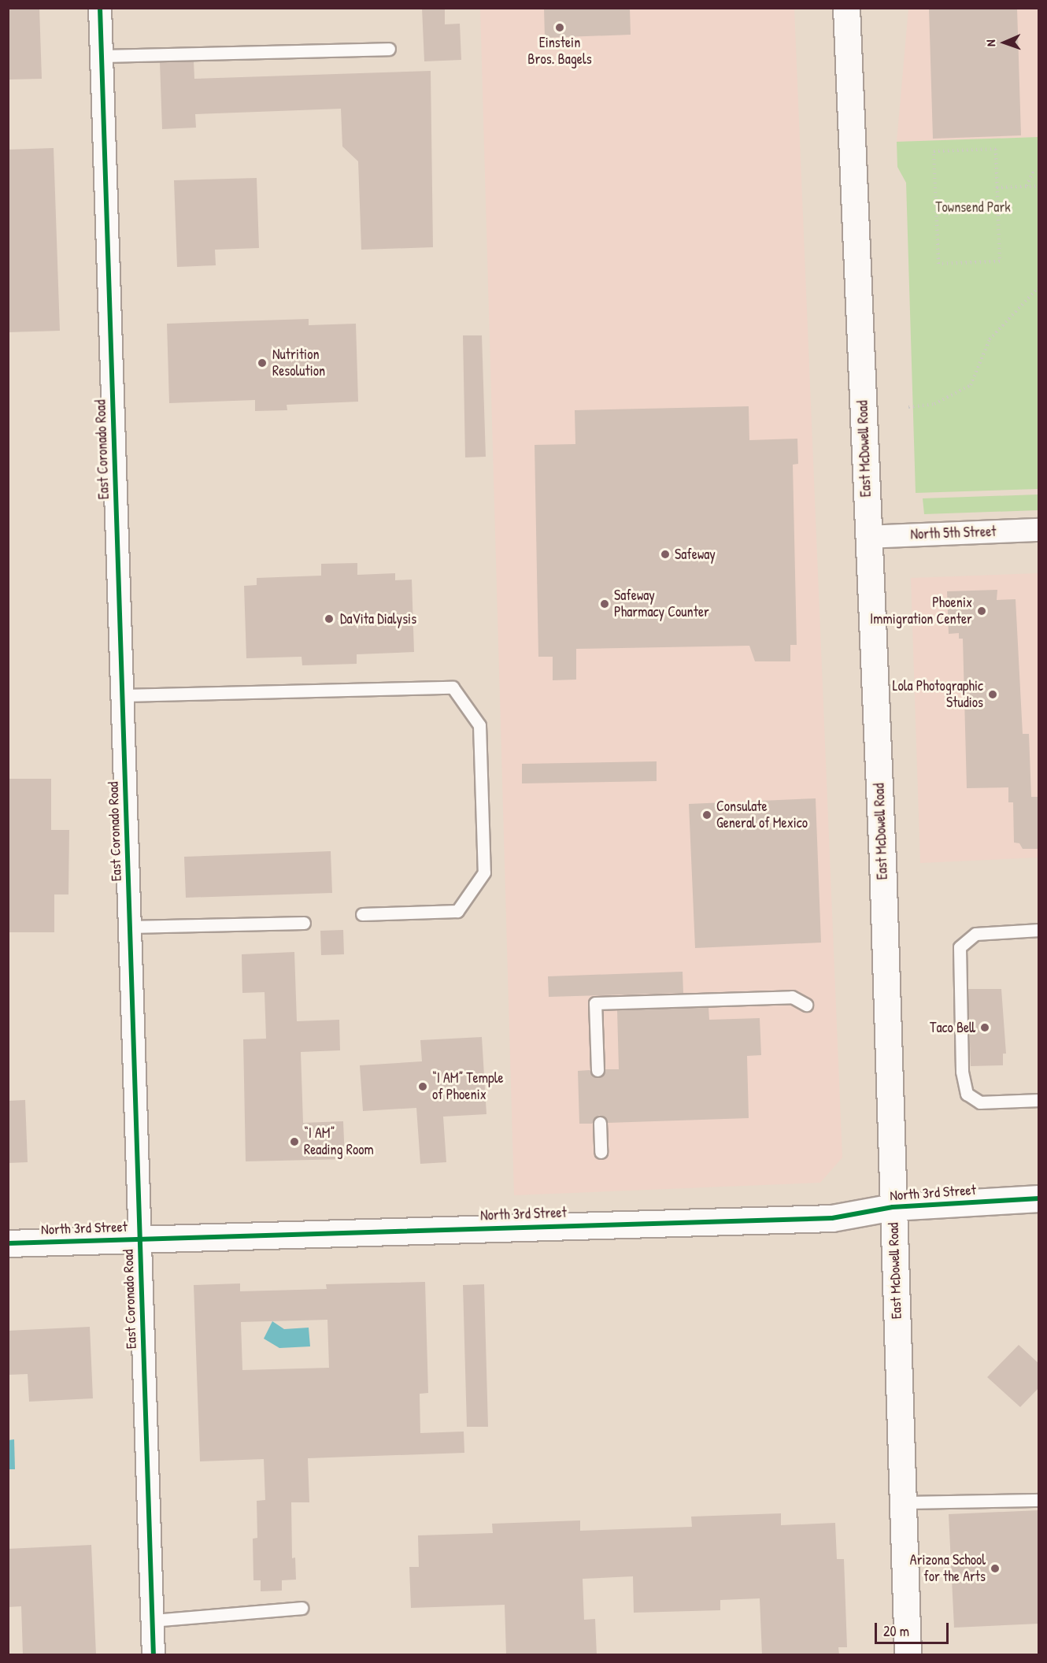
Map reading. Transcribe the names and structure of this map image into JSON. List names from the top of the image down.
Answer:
{
  "streets": {
    "main road": ["East McDowell Road", "North 3rd Street"],
    "street": ["East Coronado Road", "North 5th Street"]
  },
  "crossings": [
    ["East McDowell Road", "North 5th Street"],
    ["East McDowell Road", "North 3rd Street"],
    ["East Coronado Road", "North 3rd Street"]
  ],
  "parks": ["Townsend Park"],
  "places": [
    "Einstein Bros. Bagels",
    "Nutrition Resolution",
    "Safeway",
    "Safeway Pharmacy Counter",
    "Phoenix Immigration Center",
    "DaVita Dialysis",
    "Lola Photographic Studios",
    "Consulate General of Mexico",
    "Taco Bell",
    "“I AM” Temple of Phoenix",
    "“I AM” Reading Room",
    "Arizona School for the Arts"
  ],
  "scale_bar": "20 m",
  "north": "left"
}
